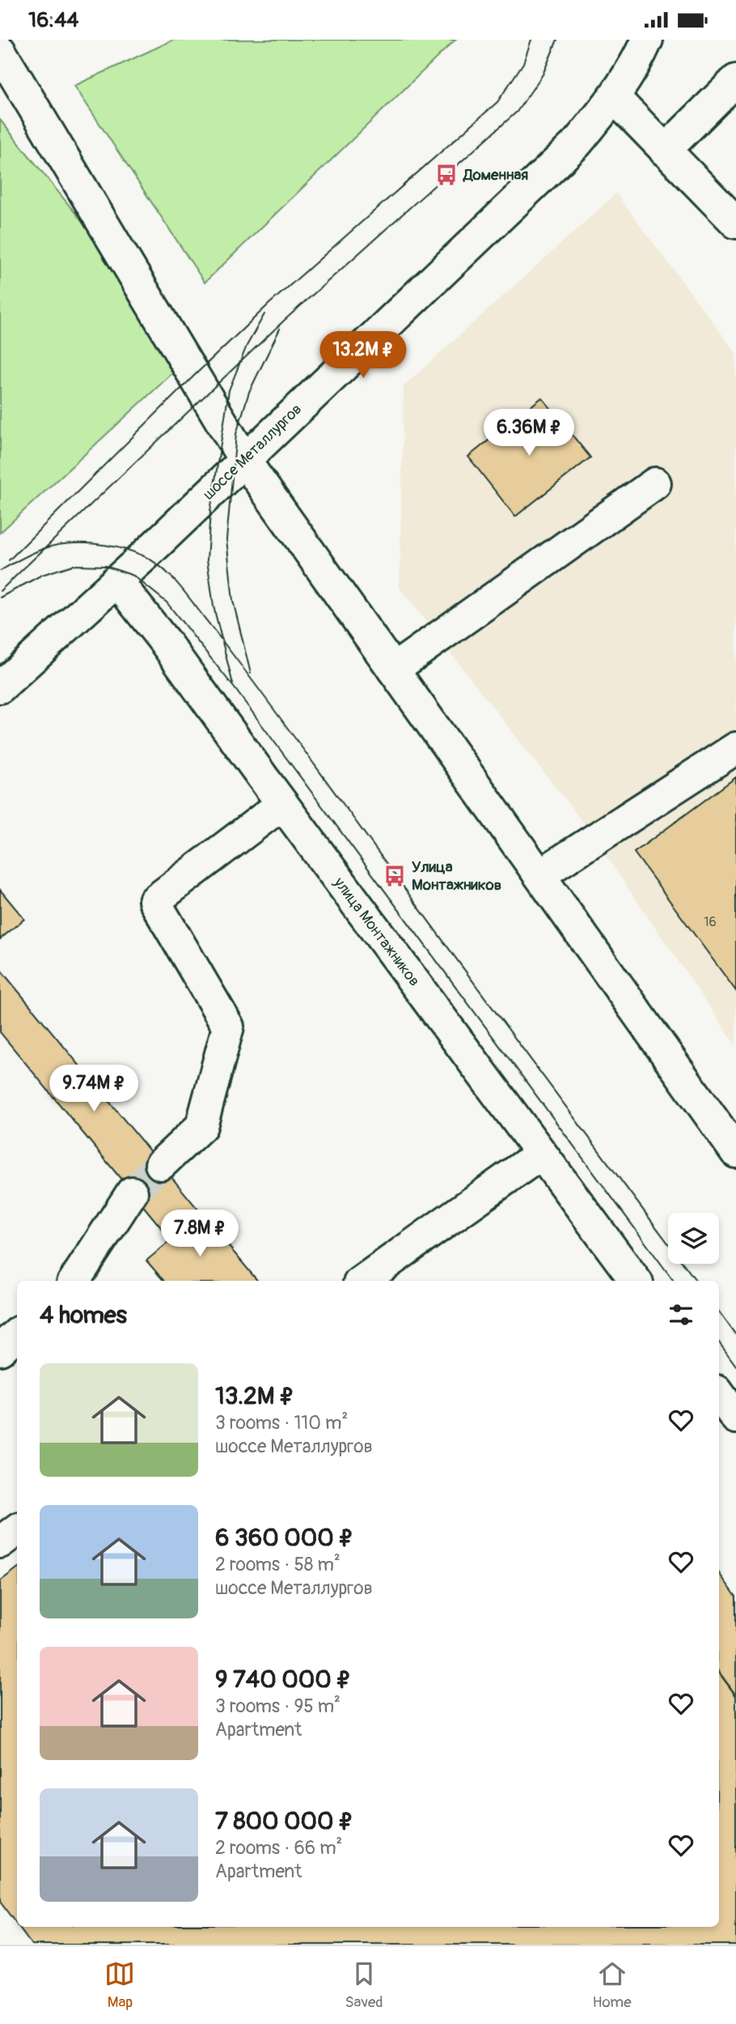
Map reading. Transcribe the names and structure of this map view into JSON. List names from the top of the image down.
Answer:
{
  "streets": {
    "main road": ["шоссе Металлургов", "улица Монтажников"]
  },
  "crossings": [
    ["шоссе Металлургов", "улица Монтажников"]
  ],
  "places": {
    "bus stop": ["Доменная", "Улица Монтажников"]
  },
  "house_numbers": ["16"],
  "page": {
    "status": "16:44",
    "price": [
      "13.2M ₽",
      "6.36M ₽",
      "9.74M ₽",
      "7.8M ₽"
    ],
    "heading": "4 homes",
    "list": [
      {
        "name": "13.2M ₽",
        "note": "3 rooms · 110 m² · шоссе Металлургов"
      },
      {
        "name": "6 360 000 ₽",
        "note": "2 rooms · 58 m² · шоссе Металлургов"
      },
      {
        "name": "9 740 000 ₽",
        "note": "3 rooms · 95 m² · Apartment"
      },
      {
        "name": "7 800 000 ₽",
        "note": "2 rooms · 66 m² · Apartment"
      }
    ],
    "tabs": ["Map", "Saved", "Home"]
  }
}
